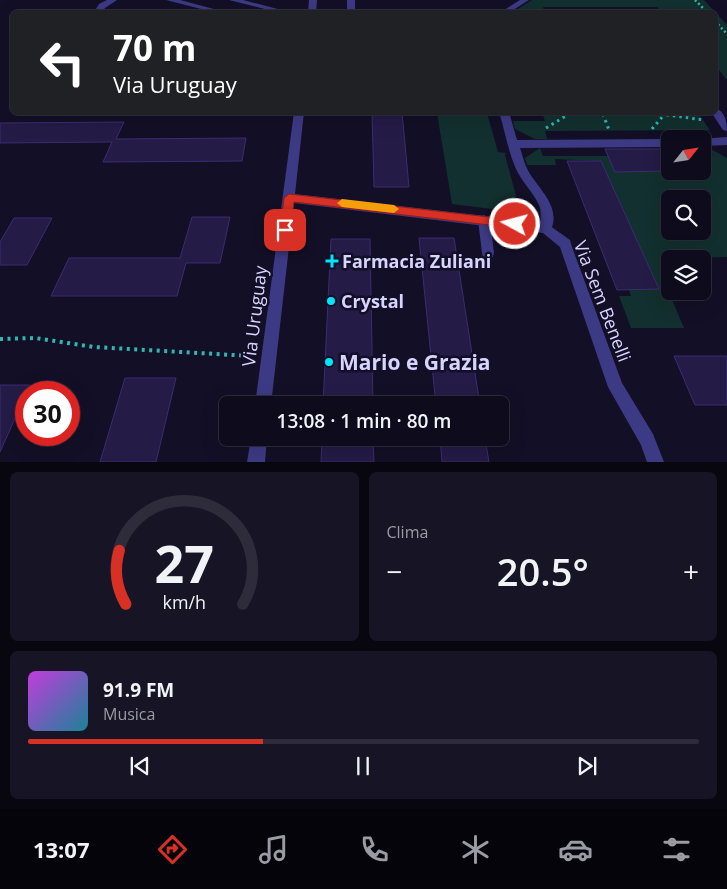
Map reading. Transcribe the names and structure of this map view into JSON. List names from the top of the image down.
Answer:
{
  "streets": {
    "street": ["Via Sem Benelli", "Via Uruguay"]
  },
  "places": {
    "health": ["Farmacia Zuliani"],
    "other": ["Crystal", "Mario e Grazia"]
  },
  "north": "top right",
  "page": {
    "turn": ["70 m", "Via Uruguay"],
    "limit": "30",
    "trip": "13:08 · 1 min · 80 m",
    "tile": "Clima",
    "heat": ["−", "20.5°", "+"],
    "song": ["91.9 FM", "Musica"],
    "tabs": "13:07",
    "gauge": ["27", "km/h"]
  }
}
